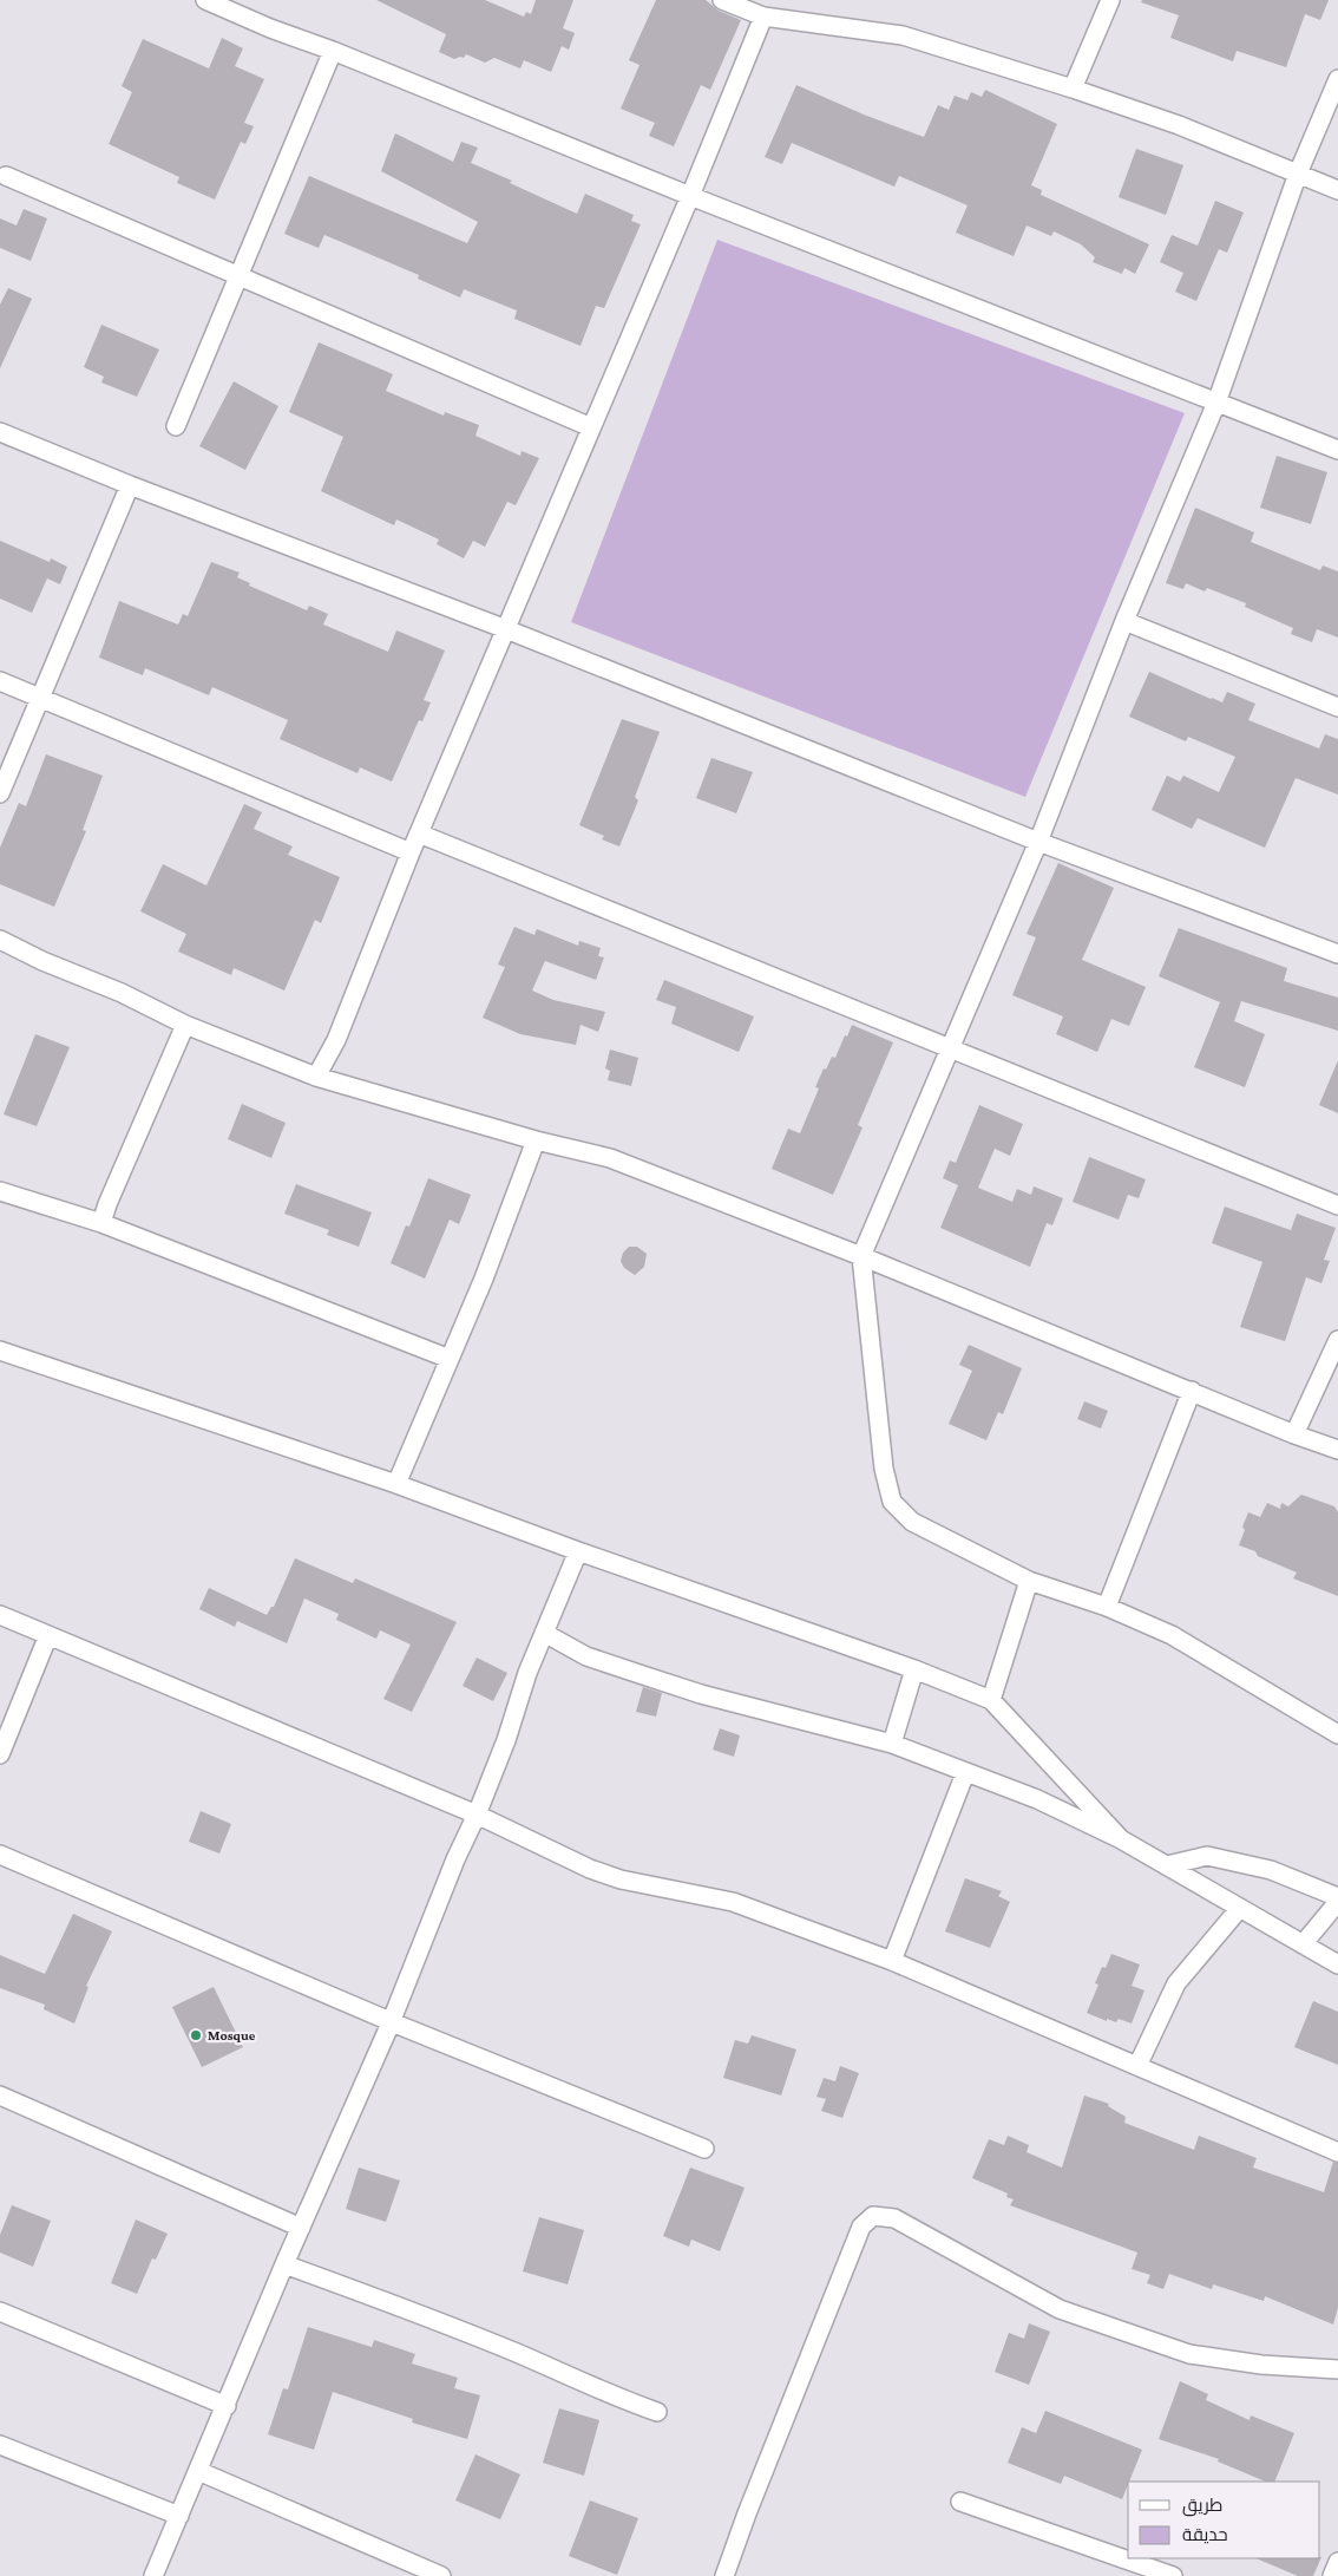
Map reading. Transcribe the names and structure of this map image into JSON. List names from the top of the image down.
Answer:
{
  "places": ["Mosque"],
  "legend": ["طريق", "حديقة"]
}
